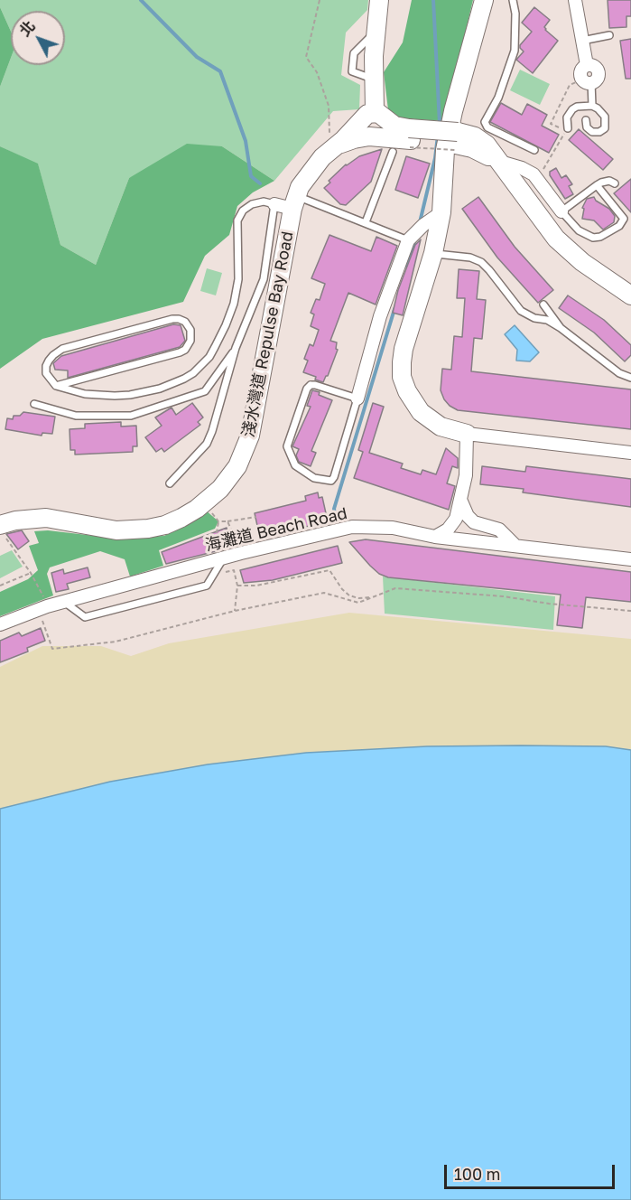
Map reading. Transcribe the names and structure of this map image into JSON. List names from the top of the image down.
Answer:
{
  "streets": {
    "main road": ["淺水灣道 Repulse Bay Road"],
    "street": ["海灘道 Beach Road"]
  },
  "scale_bar": "100 m",
  "north": "top left"
}
